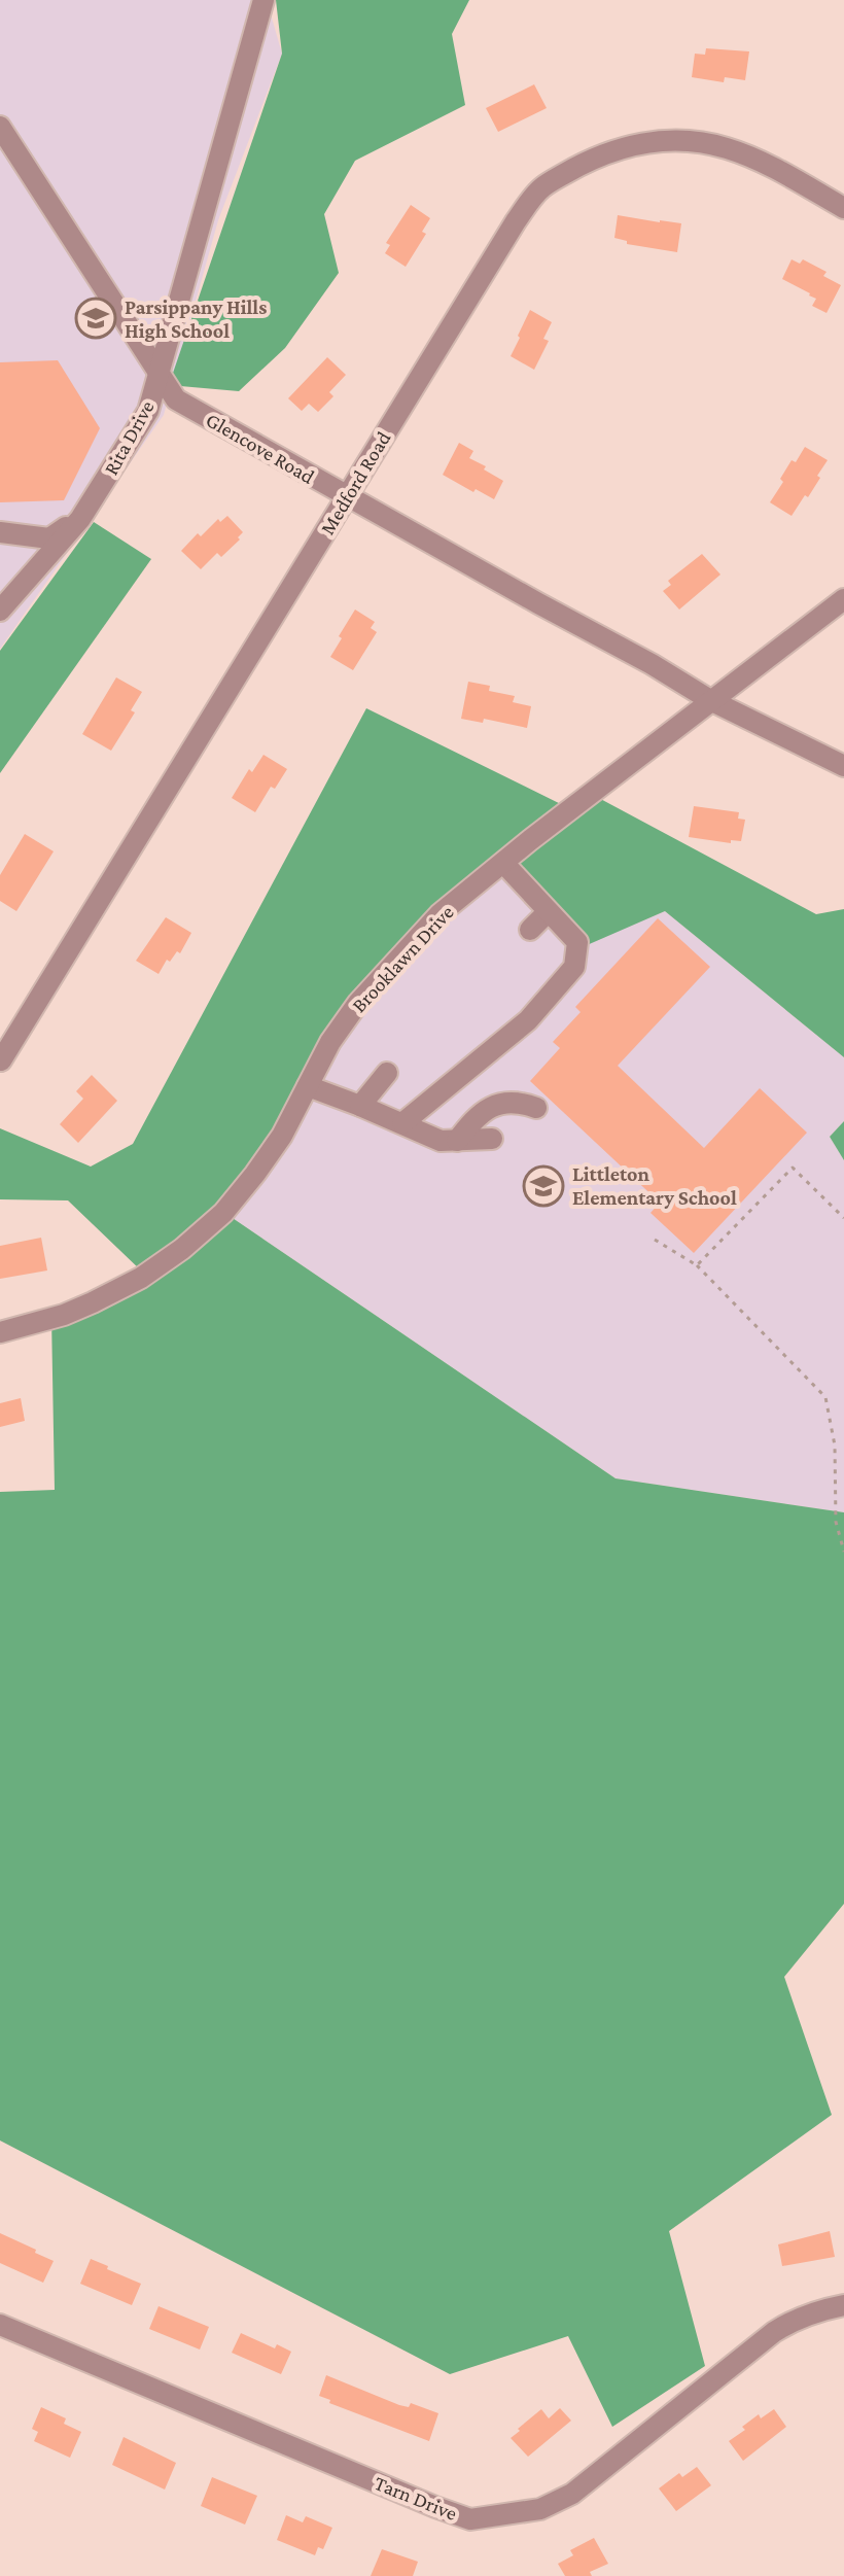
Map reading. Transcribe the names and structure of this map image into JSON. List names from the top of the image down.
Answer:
{
  "streets": {
    "street": [
      "Rita Drive",
      "Glencove Road",
      "Medford Road",
      "Brooklawn Drive",
      "Tarn Drive"
    ]
  },
  "crossings": [
    ["Rita Drive", "Glencove Road"],
    ["Glencove Road", "Medford Road"],
    ["Glencove Road", "Brooklawn Drive"]
  ],
  "places": {
    "school or university": ["Parsippany Hills High School", "Littleton Elementary School"]
  }
}
